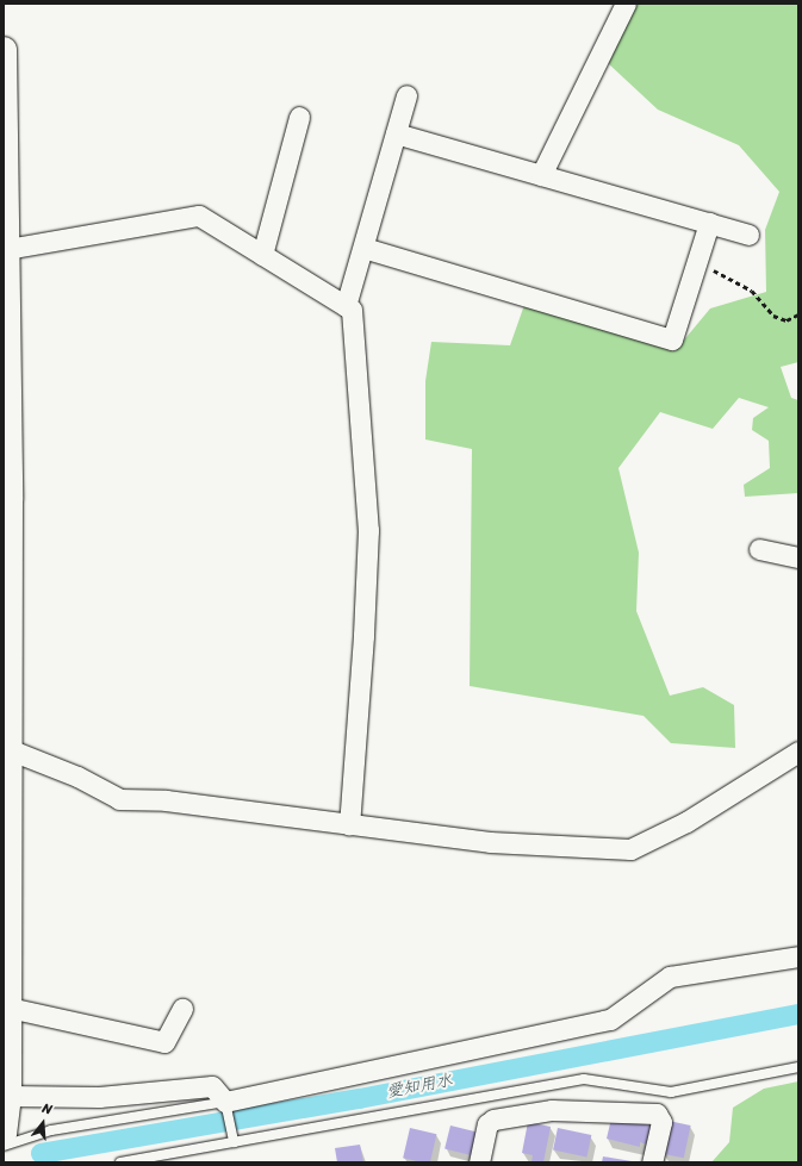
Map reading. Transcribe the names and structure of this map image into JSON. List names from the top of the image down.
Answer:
{
  "water": ["愛知用水"],
  "north": "top"
}
